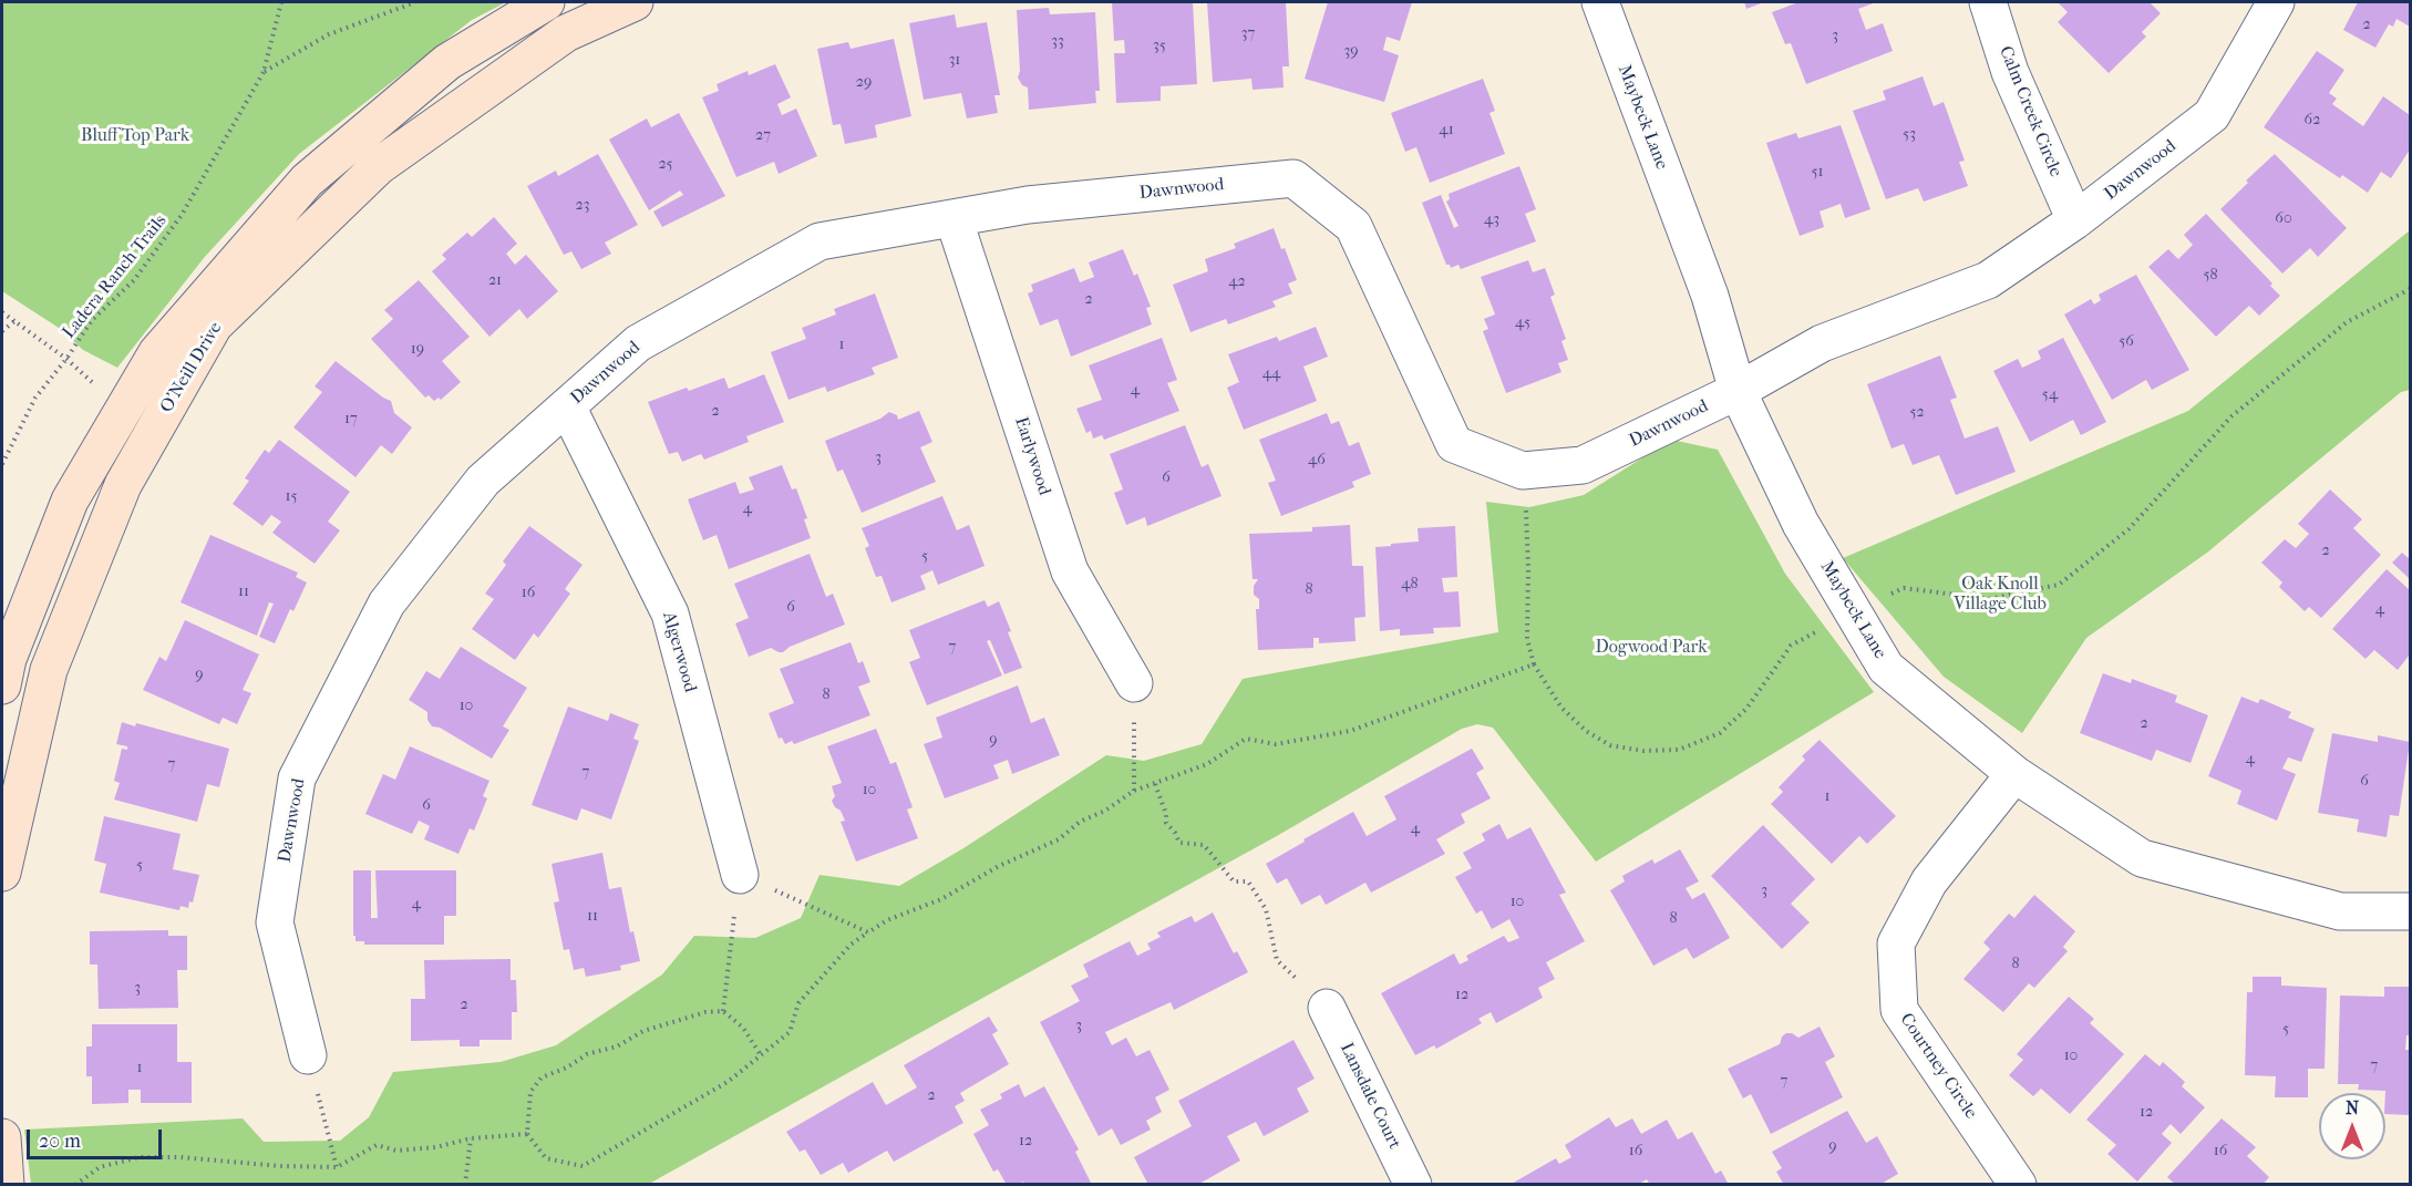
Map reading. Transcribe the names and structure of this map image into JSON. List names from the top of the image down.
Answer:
{
  "streets": {
    "main road": ["O'Neill Drive"],
    "street": [
      "Calm Creek Circle",
      "Maybeck Lane",
      "Dawnwood",
      "Earlywood",
      "Algerwood",
      "Courtney Circle",
      "Lansdale Court"
    ],
    "path": ["Ladera Ranch Trails"]
  },
  "crossings": [
    ["Calm Creek Circle", "Dawnwood"],
    ["Maybeck Lane", "Dawnwood"],
    ["Maybeck Lane", "Courtney Circle"],
    ["Dawnwood", "Earlywood"],
    ["Dawnwood", "Algerwood"],
    ["Ladera Ranch Trails", "O'Neill Drive"]
  ],
  "parks": ["Bluff Top Park", "Oak Knoll Village Club", "Dogwood Park"],
  "house_numbers": [
    "2",
    "37",
    "3",
    "33",
    "35",
    "39",
    "31",
    "29",
    "62",
    "41",
    "53",
    "27",
    "25",
    "51",
    "23",
    "60",
    "43",
    "58",
    "21",
    "42",
    "2",
    "45",
    "56",
    "1",
    "19",
    "44",
    "4",
    "54",
    "2",
    "52",
    "17",
    "3",
    "46",
    "6",
    "15",
    "4",
    "2",
    "5",
    "48",
    "8",
    "11",
    "16",
    "6",
    "4",
    "7",
    "9",
    "8",
    "10",
    "2",
    "9",
    "4",
    "7",
    "7",
    "6",
    "10",
    "1",
    "6",
    "4",
    "5",
    "3",
    "10",
    "4",
    "11",
    "8",
    "8",
    "3",
    "12",
    "2",
    "3",
    "5",
    "10",
    "7",
    "1",
    "7",
    "2",
    "12",
    "12",
    "9",
    "16",
    "16"
  ],
  "scale_bar": "20 m",
  "north": "top"
}
